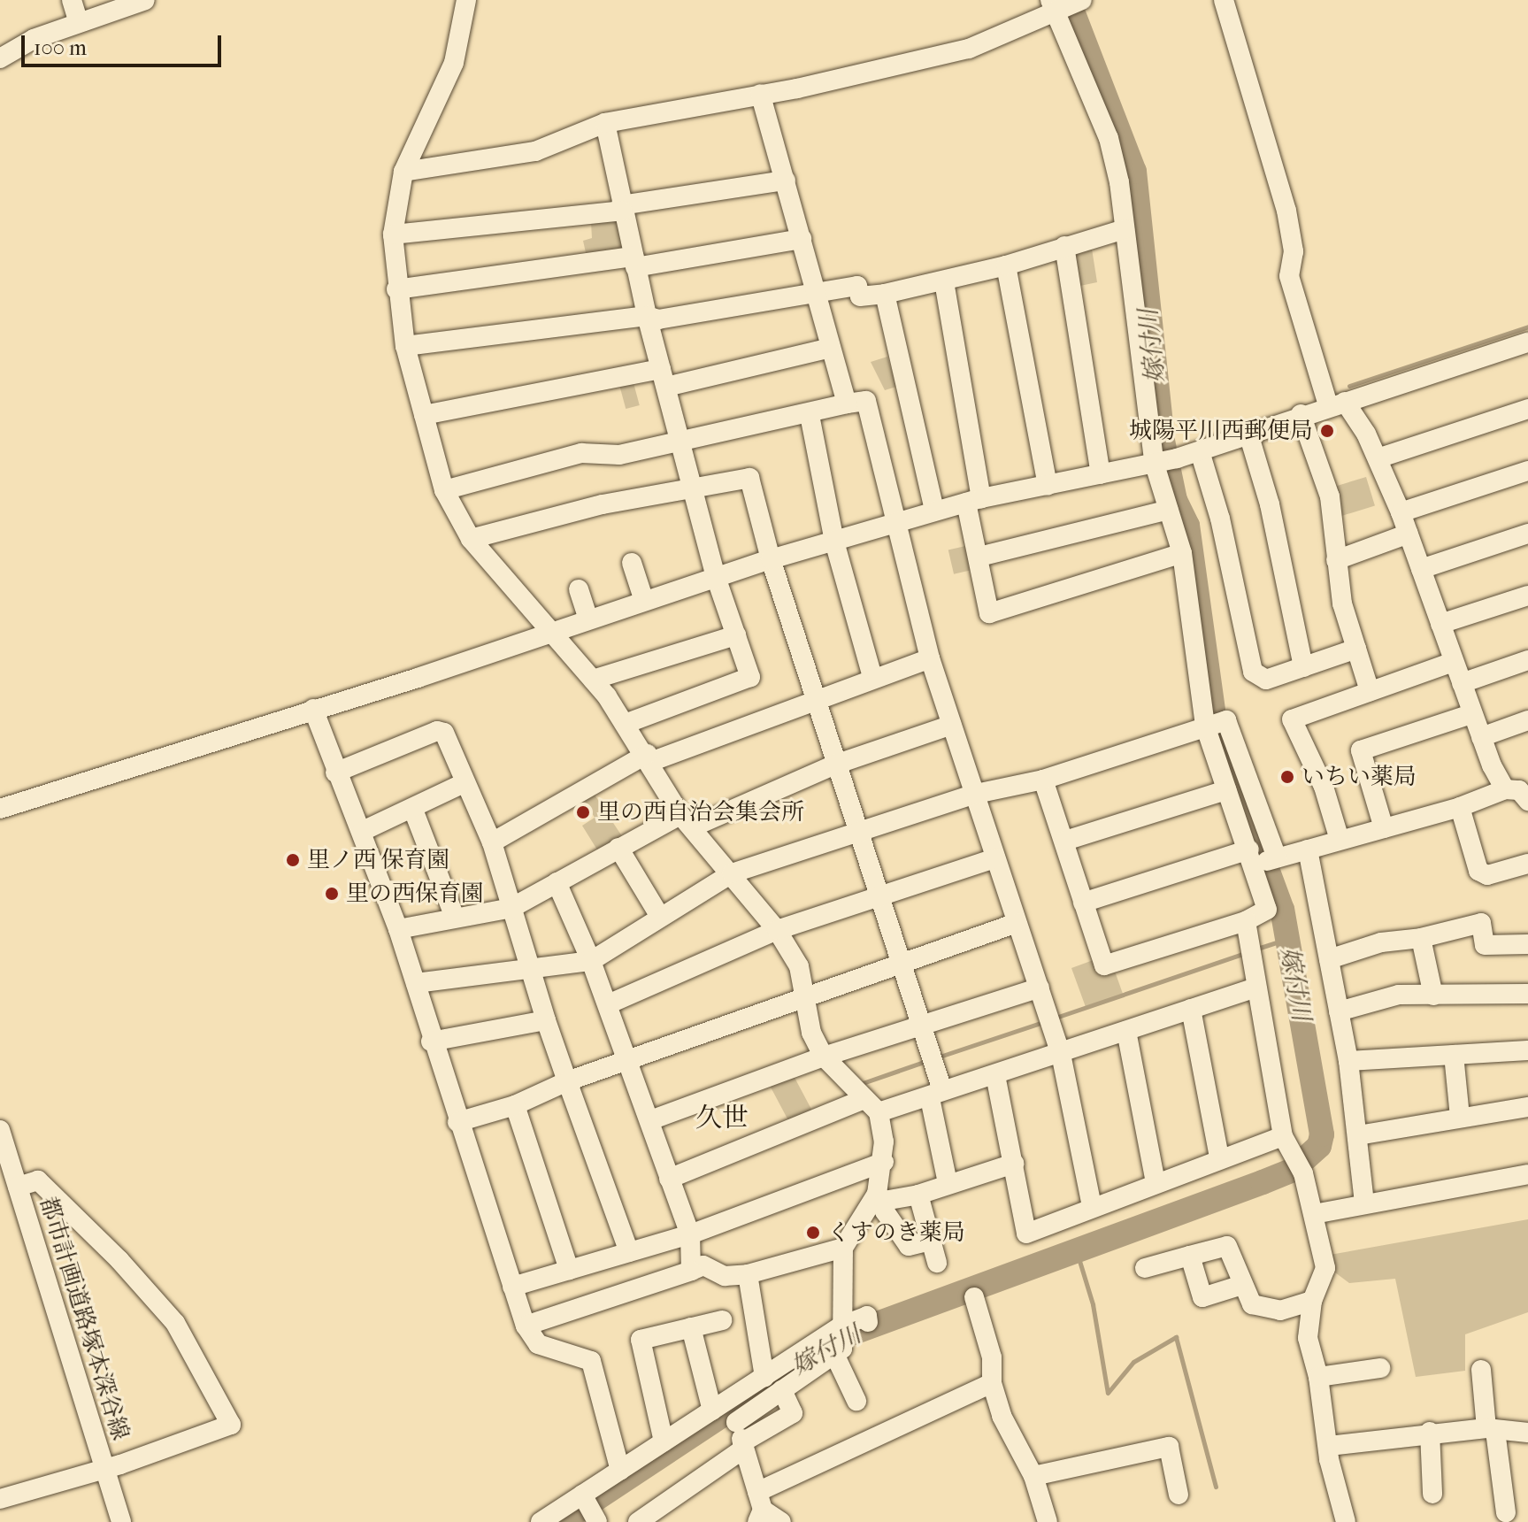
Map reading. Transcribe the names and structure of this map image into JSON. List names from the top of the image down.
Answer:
{
  "streets": {
    "street": ["都市計画道路塚本深谷線"]
  },
  "districts": ["久世"],
  "water": ["嫁付川"],
  "places": [
    "城陽平川西郵便局",
    "いちい薬局",
    "里の西自治会集会所",
    "里ノ西 保育園",
    "里の西保育園",
    "くすのき薬局"
  ],
  "scale_bar": "100 m"
}
